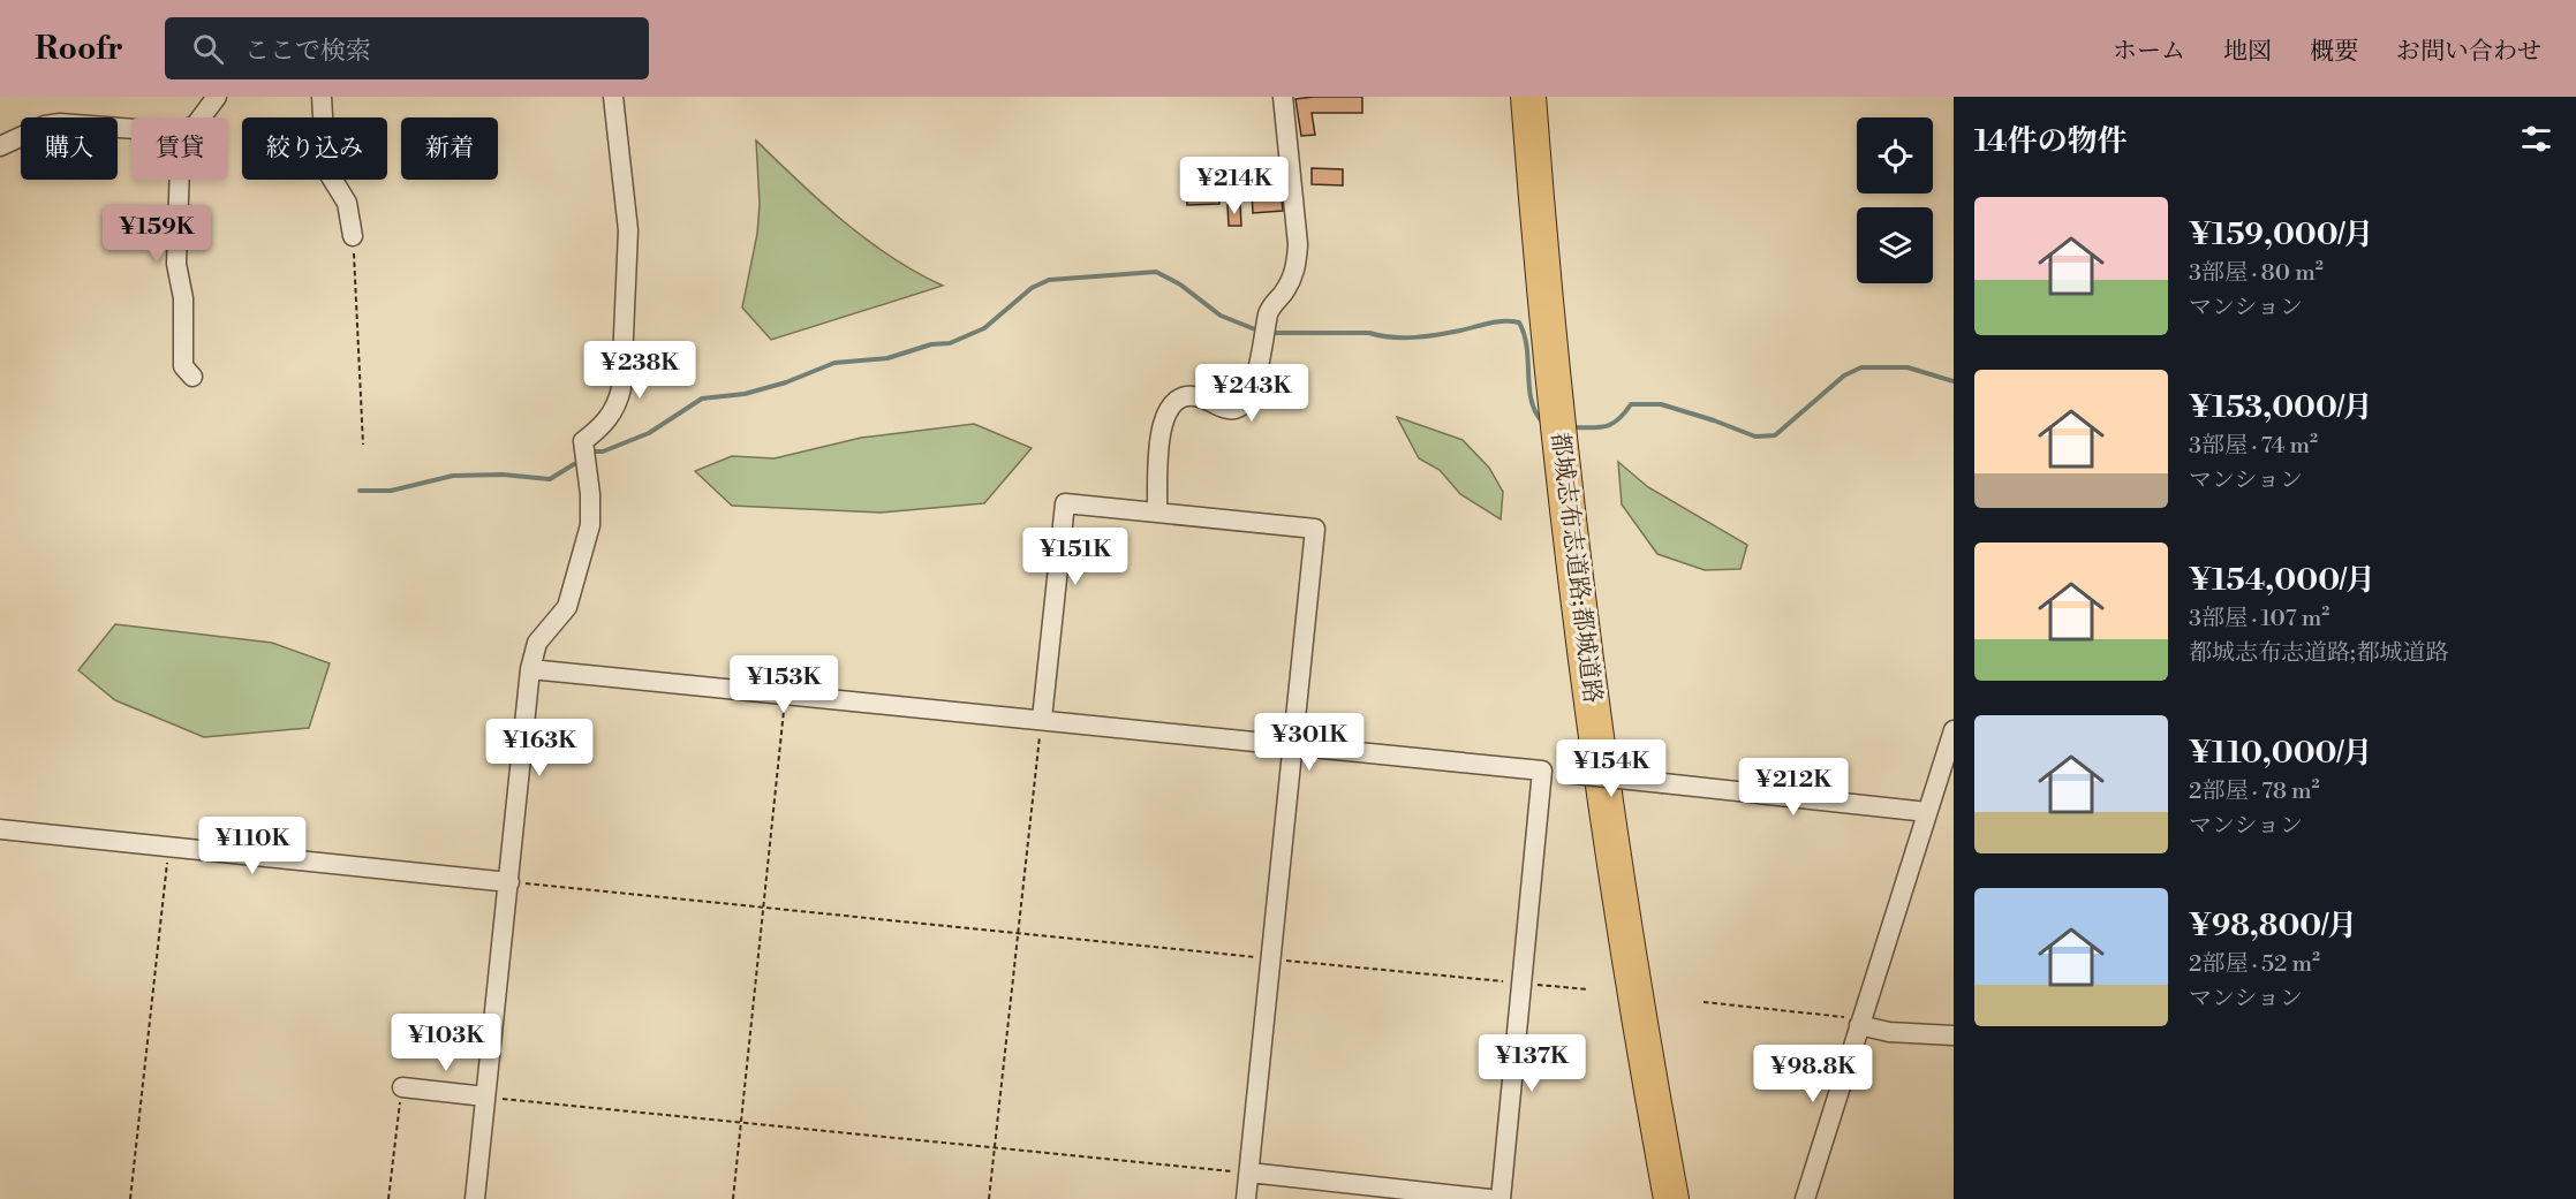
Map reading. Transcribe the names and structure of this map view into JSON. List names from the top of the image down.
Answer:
{
  "streets": {
    "highway": ["都城志布志道路;都城道路"]
  },
  "page": {
    "header": "Roofr",
    "search": "ここで検索",
    "nav": [
      "ホーム",
      "地図",
      "概要",
      "お問い合わせ"
    ],
    "heading": "14件の物件",
    "chip": [
      "購入",
      "賃貸",
      "絞り込み",
      "新着"
    ],
    "price": [
      "¥214K",
      "¥159K",
      "¥238K",
      "¥243K",
      "¥151K",
      "¥153K",
      "¥301K",
      "¥163K",
      "¥154K",
      "¥212K",
      "¥110K",
      "¥103K",
      "¥137K",
      "¥98.8K"
    ],
    "list": [
      {
        "name": "¥159,000/月",
        "note": "3部屋 · 80 m² · マンション"
      },
      {
        "name": "¥153,000/月",
        "note": "3部屋 · 74 m² · マンション"
      },
      {
        "name": "¥154,000/月",
        "note": "3部屋 · 107 m² · 都城志布志道路;都城道路"
      },
      {
        "name": "¥110,000/月",
        "note": "2部屋 · 78 m² · マンション"
      },
      {
        "name": "¥98,800/月",
        "note": "2部屋 · 52 m² · マンション"
      }
    ]
  }
}
